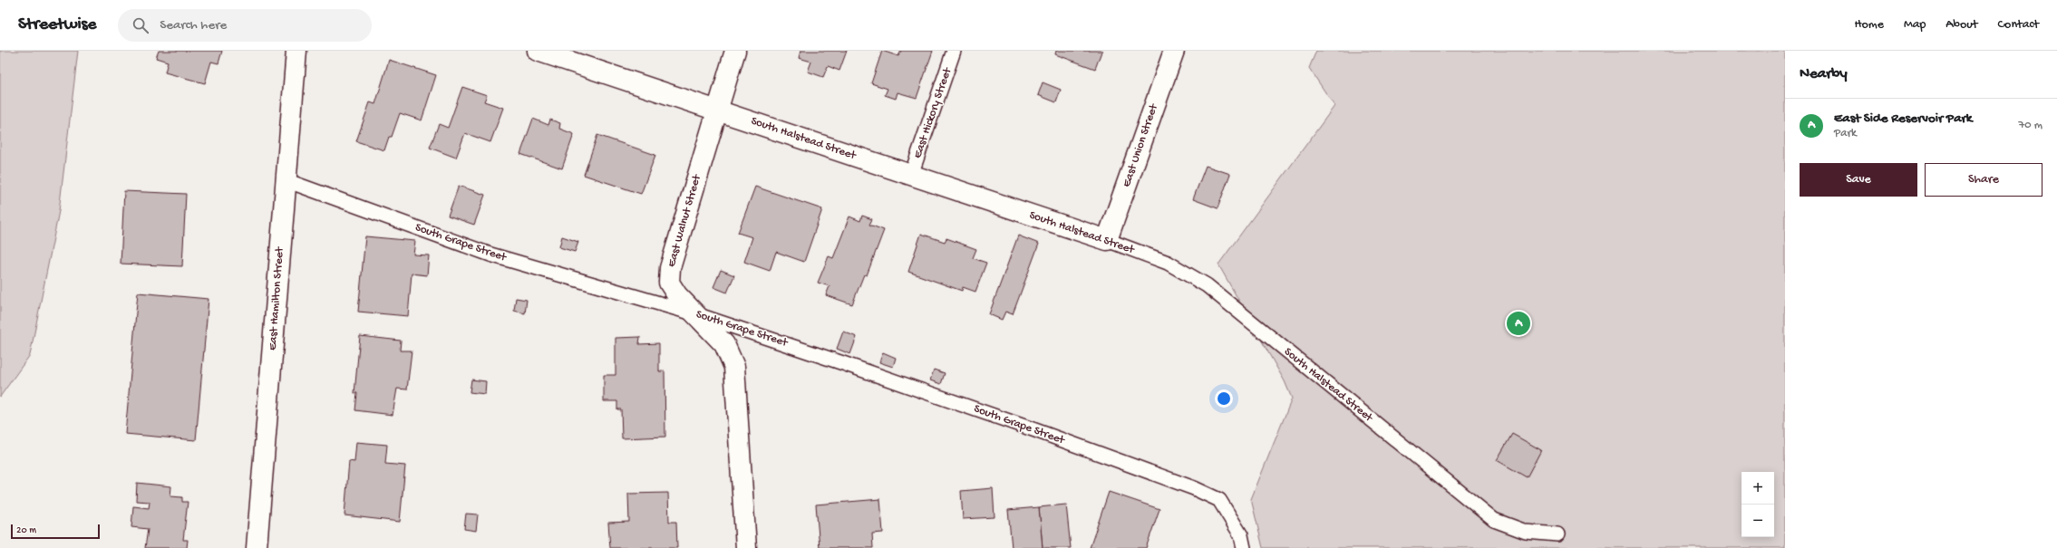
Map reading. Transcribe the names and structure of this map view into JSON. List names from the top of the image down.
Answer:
{
  "streets": {
    "street": [
      "South Halstead Street",
      "East Union Street",
      "East Walnut Street",
      "East Hamilton Street"
    ],
    "lane": ["East Hickory Street", "South Grape Street"]
  },
  "crossings": [
    ["East Hickory Street", "South Halstead Street"],
    ["South Halstead Street", "East Union Street"],
    ["South Halstead Street", "East Walnut Street"],
    ["East Walnut Street", "South Grape Street"],
    ["South Grape Street", "East Hamilton Street"]
  ],
  "scale_bar": "20 m",
  "page": {
    "header": "Streetwise",
    "search": "Search here",
    "nav": [
      "Home",
      "Map",
      "About",
      "Contact"
    ],
    "heading": "Nearby",
    "list": [
      {
        "mark": "A",
        "name": "East Side Reservoir Park",
        "note": "Park",
        "value": "70 m"
      }
    ],
    "buttons": ["Save", "Share"],
    "pins": "A",
    "map_buttons": ["+", "−"],
    "scale": "20 m"
  }
}
